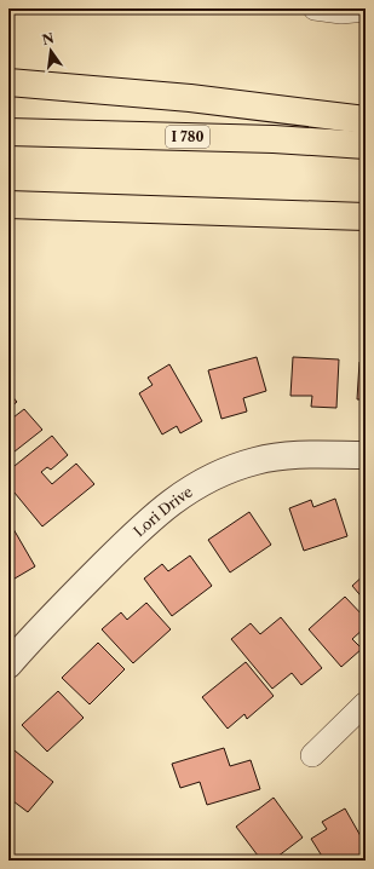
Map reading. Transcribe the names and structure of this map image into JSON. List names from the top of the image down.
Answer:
{
  "streets": {
    "highway": ["I 780"],
    "street": ["Lori Drive"]
  },
  "north": "top"
}
